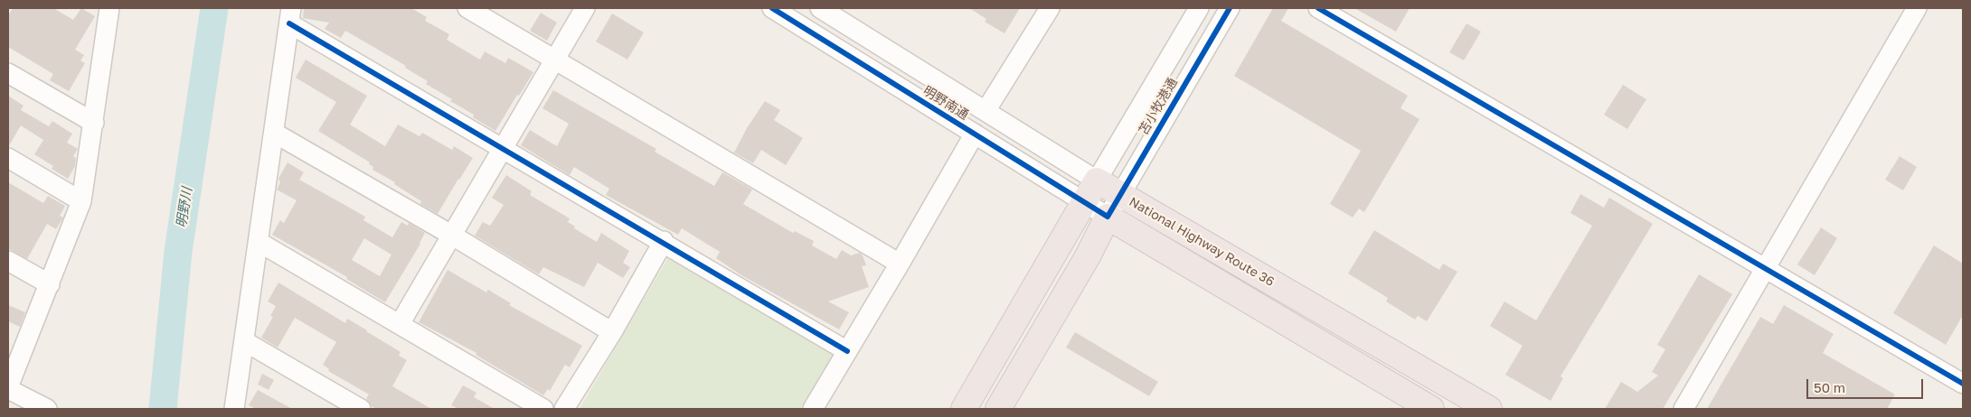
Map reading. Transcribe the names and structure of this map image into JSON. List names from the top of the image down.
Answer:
{
  "streets": {
    "highway": ["National Highway Route 36"],
    "street": ["明野南通", "苫小牧港通"]
  },
  "crossings": [
    ["明野南通", "苫小牧港通"],
    ["明野南通", "National Highway Route 36"],
    ["苫小牧港通", "National Highway Route 36"]
  ],
  "water": ["明野川"],
  "scale_bar": "50 m"
}
